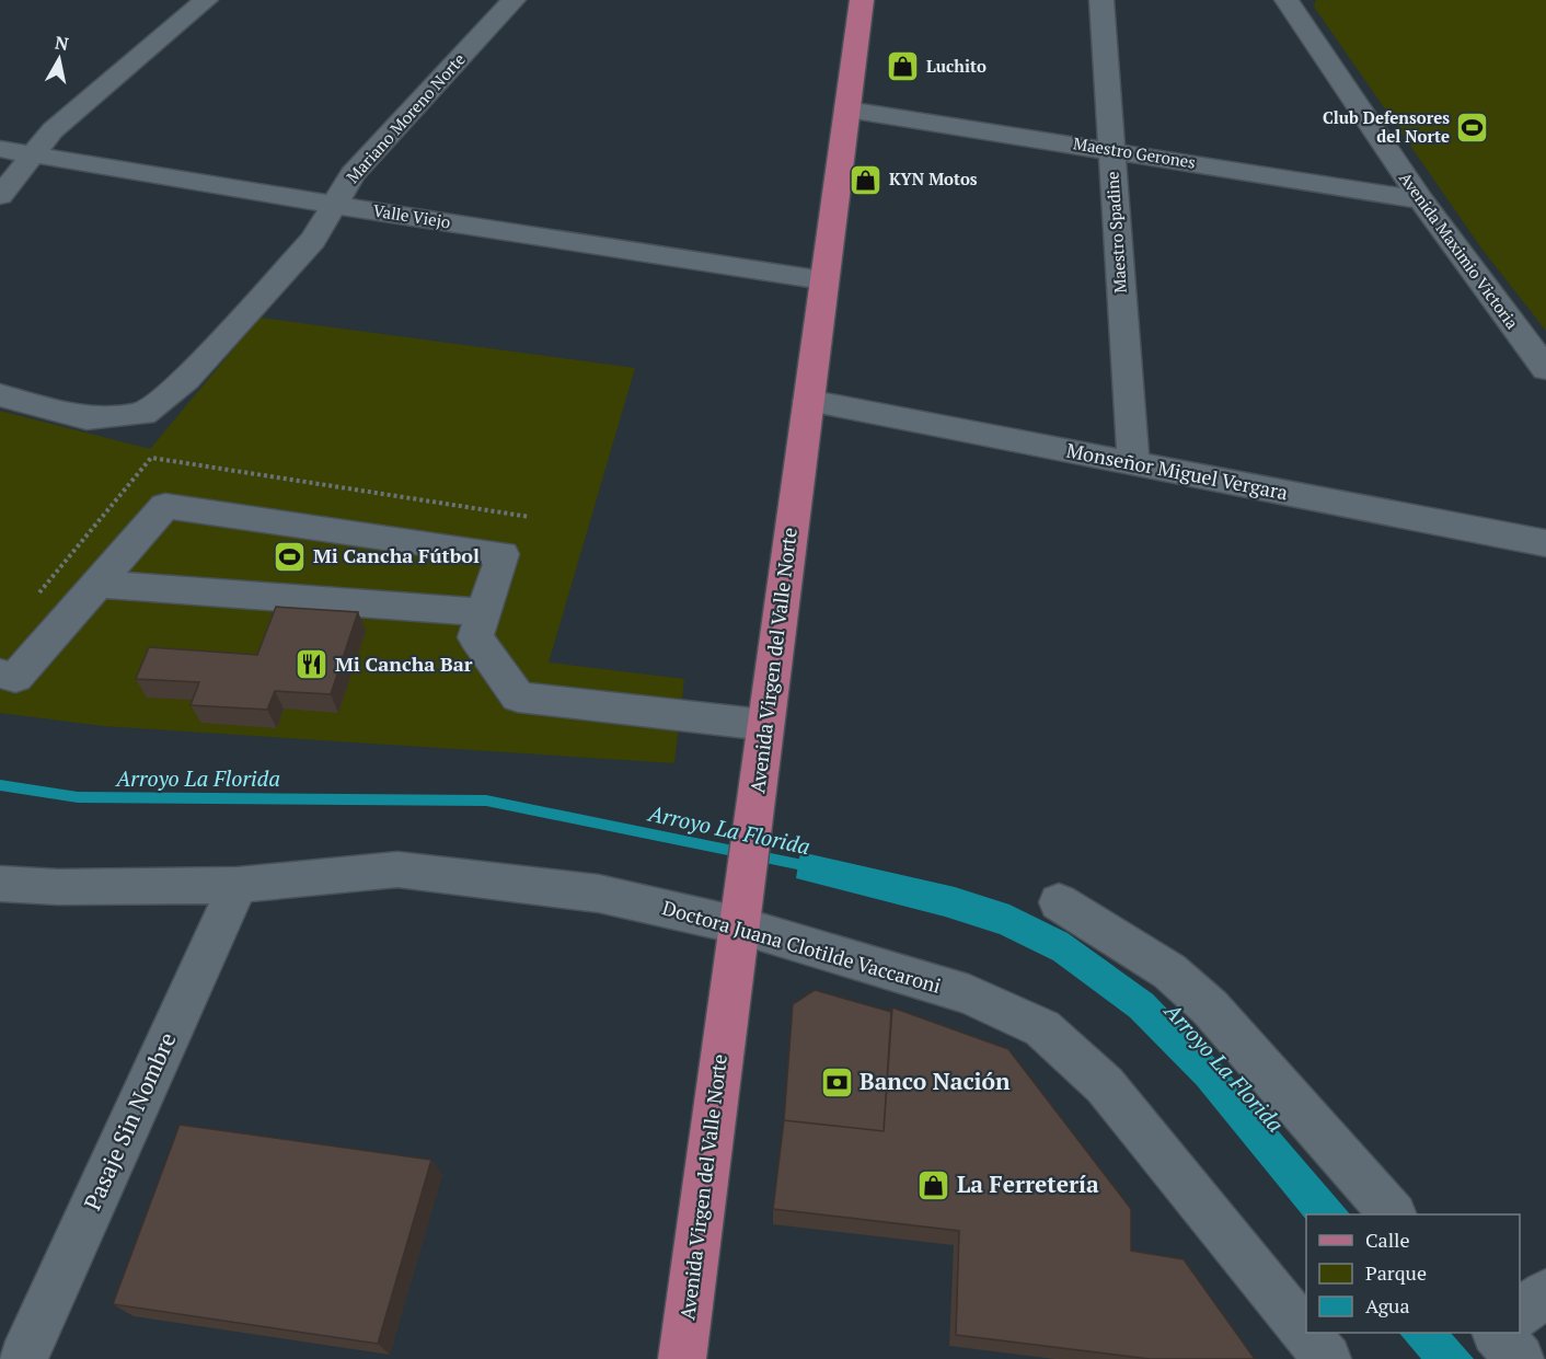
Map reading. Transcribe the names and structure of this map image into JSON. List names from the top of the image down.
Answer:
{
  "streets": {
    "main road": ["Avenida Virgen del Valle Norte"],
    "street": [
      "Mariano Moreno Norte",
      "Maestro Gerones",
      "Valle Viejo",
      "Maestro Spadine",
      "Avenida Maximio Victoria",
      "Monseñor Miguel Vergara",
      "Doctora Juana Clotilde Vaccaroni",
      "Pasaje Sin Nombre"
    ]
  },
  "crossings": [
    ["Mariano Moreno Norte", "Valle Viejo"],
    ["Maestro Gerones", "Maestro Spadine"],
    ["Maestro Gerones", "Avenida Maximio Victoria"],
    ["Maestro Gerones", "Avenida Virgen del Valle Norte"],
    ["Valle Viejo", "Avenida Virgen del Valle Norte"],
    ["Maestro Spadine", "Monseñor Miguel Vergara"],
    ["Monseñor Miguel Vergara", "Avenida Virgen del Valle Norte"],
    ["Avenida Virgen del Valle Norte", "Doctora Juana Clotilde Vaccaroni"],
    ["Doctora Juana Clotilde Vaccaroni", "Pasaje Sin Nombre"]
  ],
  "water": ["Arroyo La Florida"],
  "places": {
    "shop": ["Luchito", "KYN Motos", "La Ferretería"],
    "sports": ["Club Defensores del Norte", "Mi Cancha Fútbol"],
    "restaurant": ["Mi Cancha Bar"],
    "bank": ["Banco Nación"]
  },
  "legend": ["Calle", "Parque", "Agua"],
  "north": "top"
}
